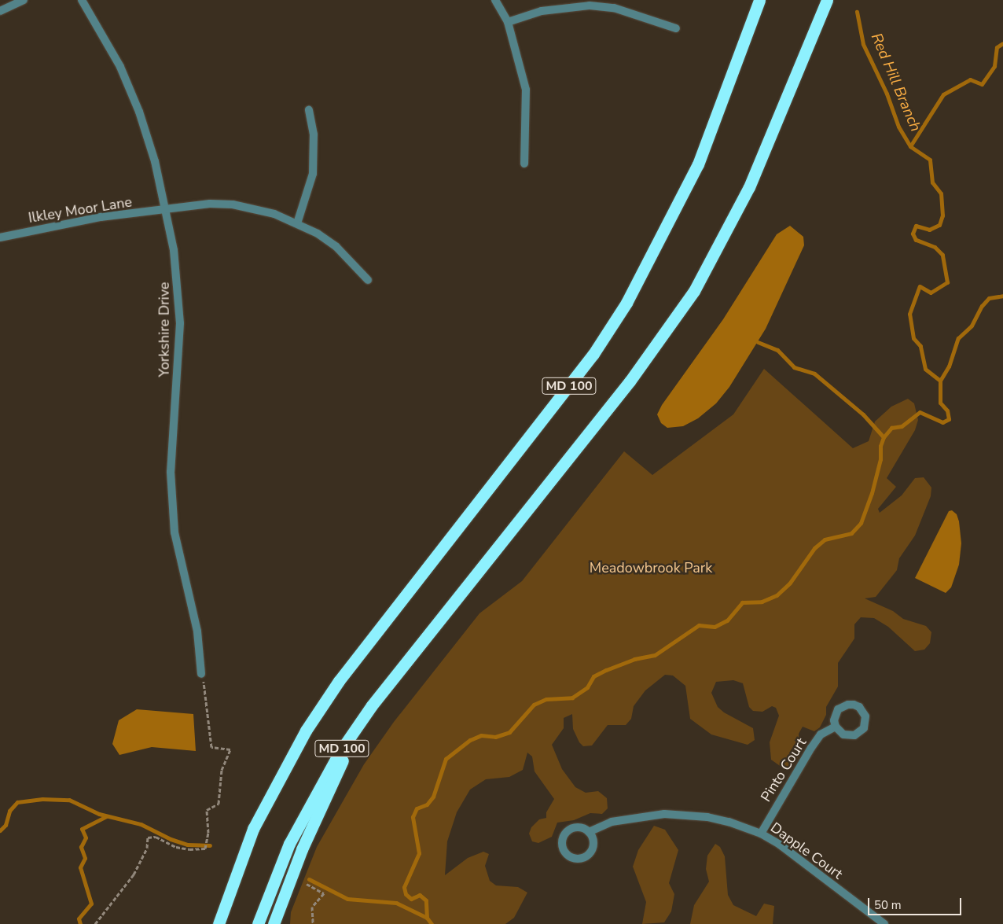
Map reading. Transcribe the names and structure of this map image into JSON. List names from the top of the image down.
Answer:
{
  "streets": {
    "highway": ["MD 100"],
    "street": [
      "Ilkley Moor Lane",
      "Yorkshire Drive",
      "Pinto Court",
      "Dapple Court"
    ]
  },
  "crossings": [
    ["Ilkley Moor Lane", "Yorkshire Drive"],
    ["Pinto Court", "Dapple Court"]
  ],
  "water": ["Red Hill Branch"],
  "parks": ["Meadowbrook Park"],
  "scale_bar": "50 m"
}
